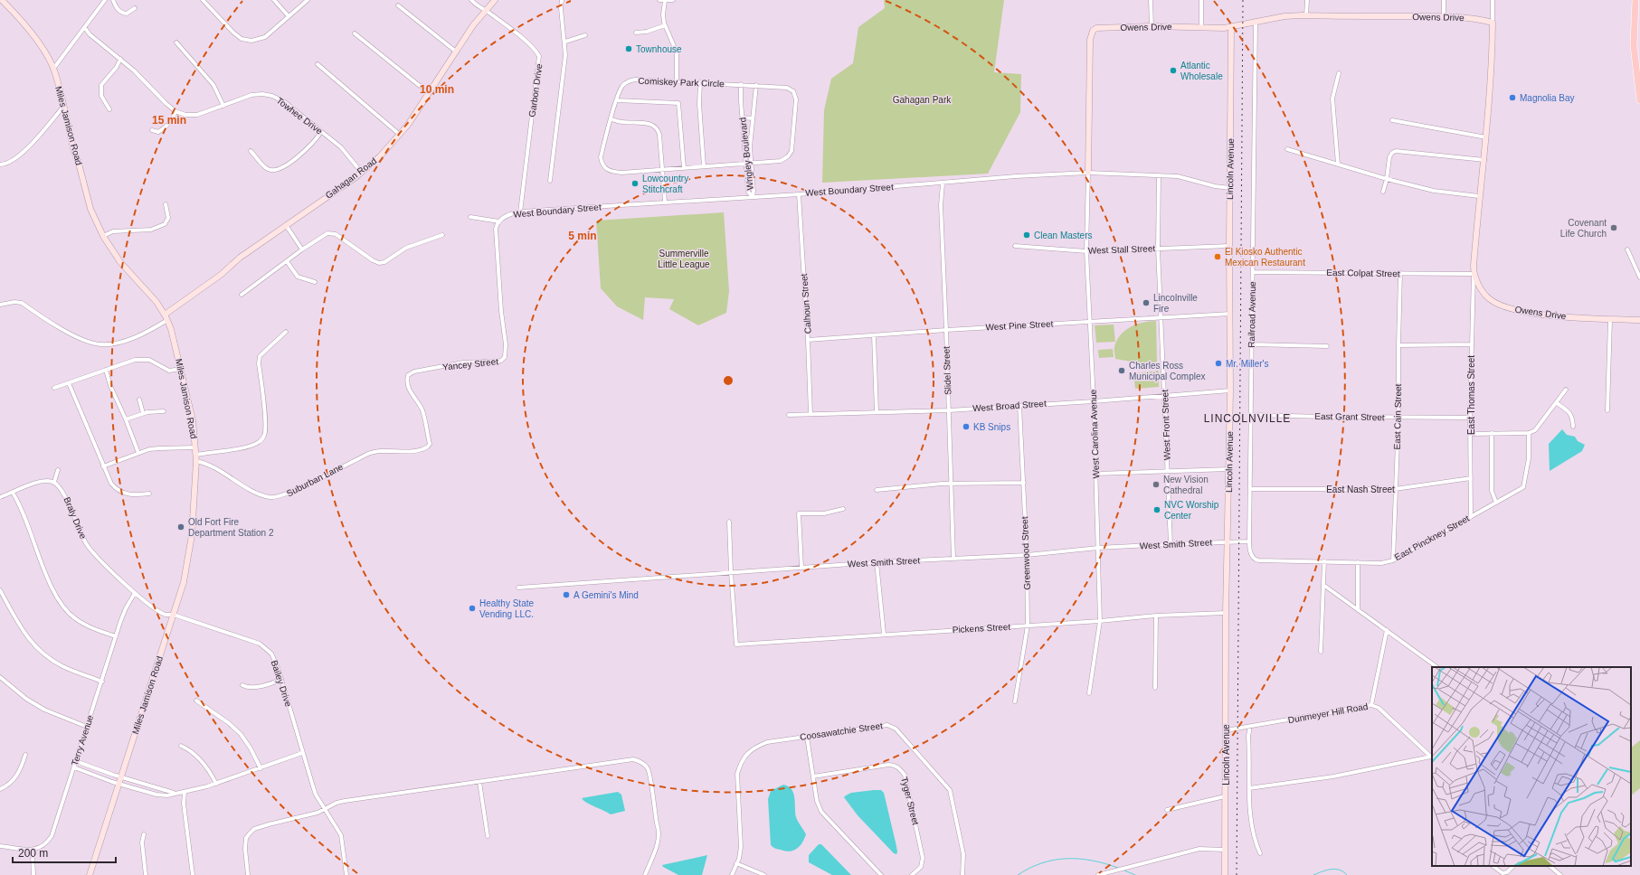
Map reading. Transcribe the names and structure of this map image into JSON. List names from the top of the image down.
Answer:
{
  "streets": {
    "street": [
      "Owens Drive",
      "Comiskey Park Circle",
      "Garbon Drive",
      "Towhee Drive",
      "Miles Jamison Road",
      "Wrigley Boulevard",
      "Lincoln Avenue",
      "Gahagan Road",
      "West Boundary Street",
      "West Stall Street",
      "East Colpat Street",
      "Calhoun Street",
      "Railroad Avenue",
      "West Pine Street",
      "Yancey Street",
      "Slidel Street",
      "East Thomas Street",
      "West Broad Street",
      "East Grant Street",
      "East Cain Street",
      "West Front Street",
      "West Carolina Avenue",
      "Suburban Lane",
      "East Nash Street",
      "Braly Drive",
      "East Pinckney Street",
      "West Smith Street",
      "Greenwood Street",
      "Pickens Street",
      "Bailey Drive",
      "Dunmeyer Hill Road",
      "Coosawatchie Street",
      "Terry Avenue",
      "Tyger Street"
    ]
  },
  "crossings": [
    ["Owens Drive", "Lincoln Avenue"],
    ["Owens Drive", "West Boundary Street"],
    ["Owens Drive", "East Colpat Street"],
    ["Owens Drive", "Railroad Avenue"],
    ["Owens Drive", "East Thomas Street"],
    ["Owens Drive", "West Carolina Avenue"],
    ["Comiskey Park Circle", "Wrigley Boulevard"],
    ["Garbon Drive", "Gahagan Road"],
    ["Garbon Drive", "West Boundary Street"],
    ["Towhee Drive", "Gahagan Road"],
    ["Miles Jamison Road", "Gahagan Road"],
    ["Miles Jamison Road", "Suburban Lane"],
    ["Miles Jamison Road", "Braly Drive"],
    ["Miles Jamison Road", "Bailey Drive"],
    ["Wrigley Boulevard", "West Boundary Street"],
    ["Lincoln Avenue", "West Boundary Street"],
    ["Lincoln Avenue", "West Stall Street"],
    ["Lincoln Avenue", "West Pine Street"],
    ["Lincoln Avenue", "West Broad Street"],
    ["Lincoln Avenue", "West Smith Street"],
    ["Lincoln Avenue", "Pickens Street"],
    ["Lincoln Avenue", "Dunmeyer Hill Road"],
    ["West Boundary Street", "Calhoun Street"],
    ["West Boundary Street", "Yancey Street"],
    ["West Boundary Street", "Slidel Street"],
    ["West Boundary Street", "West Front Street"],
    ["West Boundary Street", "West Carolina Avenue"],
    ["West Stall Street", "West Front Street"],
    ["West Stall Street", "West Carolina Avenue"],
    ["East Colpat Street", "Railroad Avenue"],
    ["East Colpat Street", "East Thomas Street"],
    ["East Colpat Street", "East Cain Street"],
    ["Calhoun Street", "West Pine Street"],
    ["Calhoun Street", "West Broad Street"],
    ["Railroad Avenue", "East Grant Street"],
    ["Railroad Avenue", "East Nash Street"],
    ["Railroad Avenue", "East Pinckney Street"],
    ["Railroad Avenue", "West Smith Street"],
    ["West Pine Street", "Slidel Street"],
    ["West Pine Street", "West Front Street"],
    ["West Pine Street", "West Carolina Avenue"],
    ["Yancey Street", "Suburban Lane"],
    ["Slidel Street", "West Broad Street"],
    ["Slidel Street", "West Smith Street"],
    ["East Thomas Street", "East Grant Street"],
    ["East Thomas Street", "East Nash Street"],
    ["East Thomas Street", "East Pinckney Street"],
    ["West Broad Street", "West Front Street"],
    ["West Broad Street", "West Carolina Avenue"],
    ["West Broad Street", "Greenwood Street"],
    ["East Grant Street", "East Cain Street"],
    ["East Cain Street", "East Nash Street"],
    ["East Cain Street", "East Pinckney Street"],
    ["West Front Street", "West Smith Street"],
    ["West Carolina Avenue", "West Smith Street"],
    ["West Carolina Avenue", "Pickens Street"],
    ["Braly Drive", "Bailey Drive"],
    ["Braly Drive", "Terry Avenue"],
    ["East Pinckney Street", "West Smith Street"],
    ["West Smith Street", "Greenwood Street"],
    ["West Smith Street", "Pickens Street"],
    ["Greenwood Street", "Pickens Street"]
  ],
  "districts": ["LINCOLNVILLE"],
  "parks": ["Gahagan Park", "Summerville Little League"],
  "places": [
    "Townhouse",
    "Atlantic Wholesale",
    "Magnolia Bay",
    "Lowcountry Stitchcraft",
    "Covenant Life Church",
    "Clean Masters",
    "El Kiosko Authentic Mexican Restaurant",
    "Lincolnville Fire",
    "Mr. Miller's",
    "Charles Ross Municipal Complex",
    "KB Snips",
    "New Vision Cathedral",
    "NVC Worship Center",
    "Old Fort Fire Department Station 2",
    "A Gemini's Mind",
    "Healthy State Vending LLC."
  ],
  "scale_bar": "200 m",
  "rings": ["10 min", "15 min", "5 min"]
}
